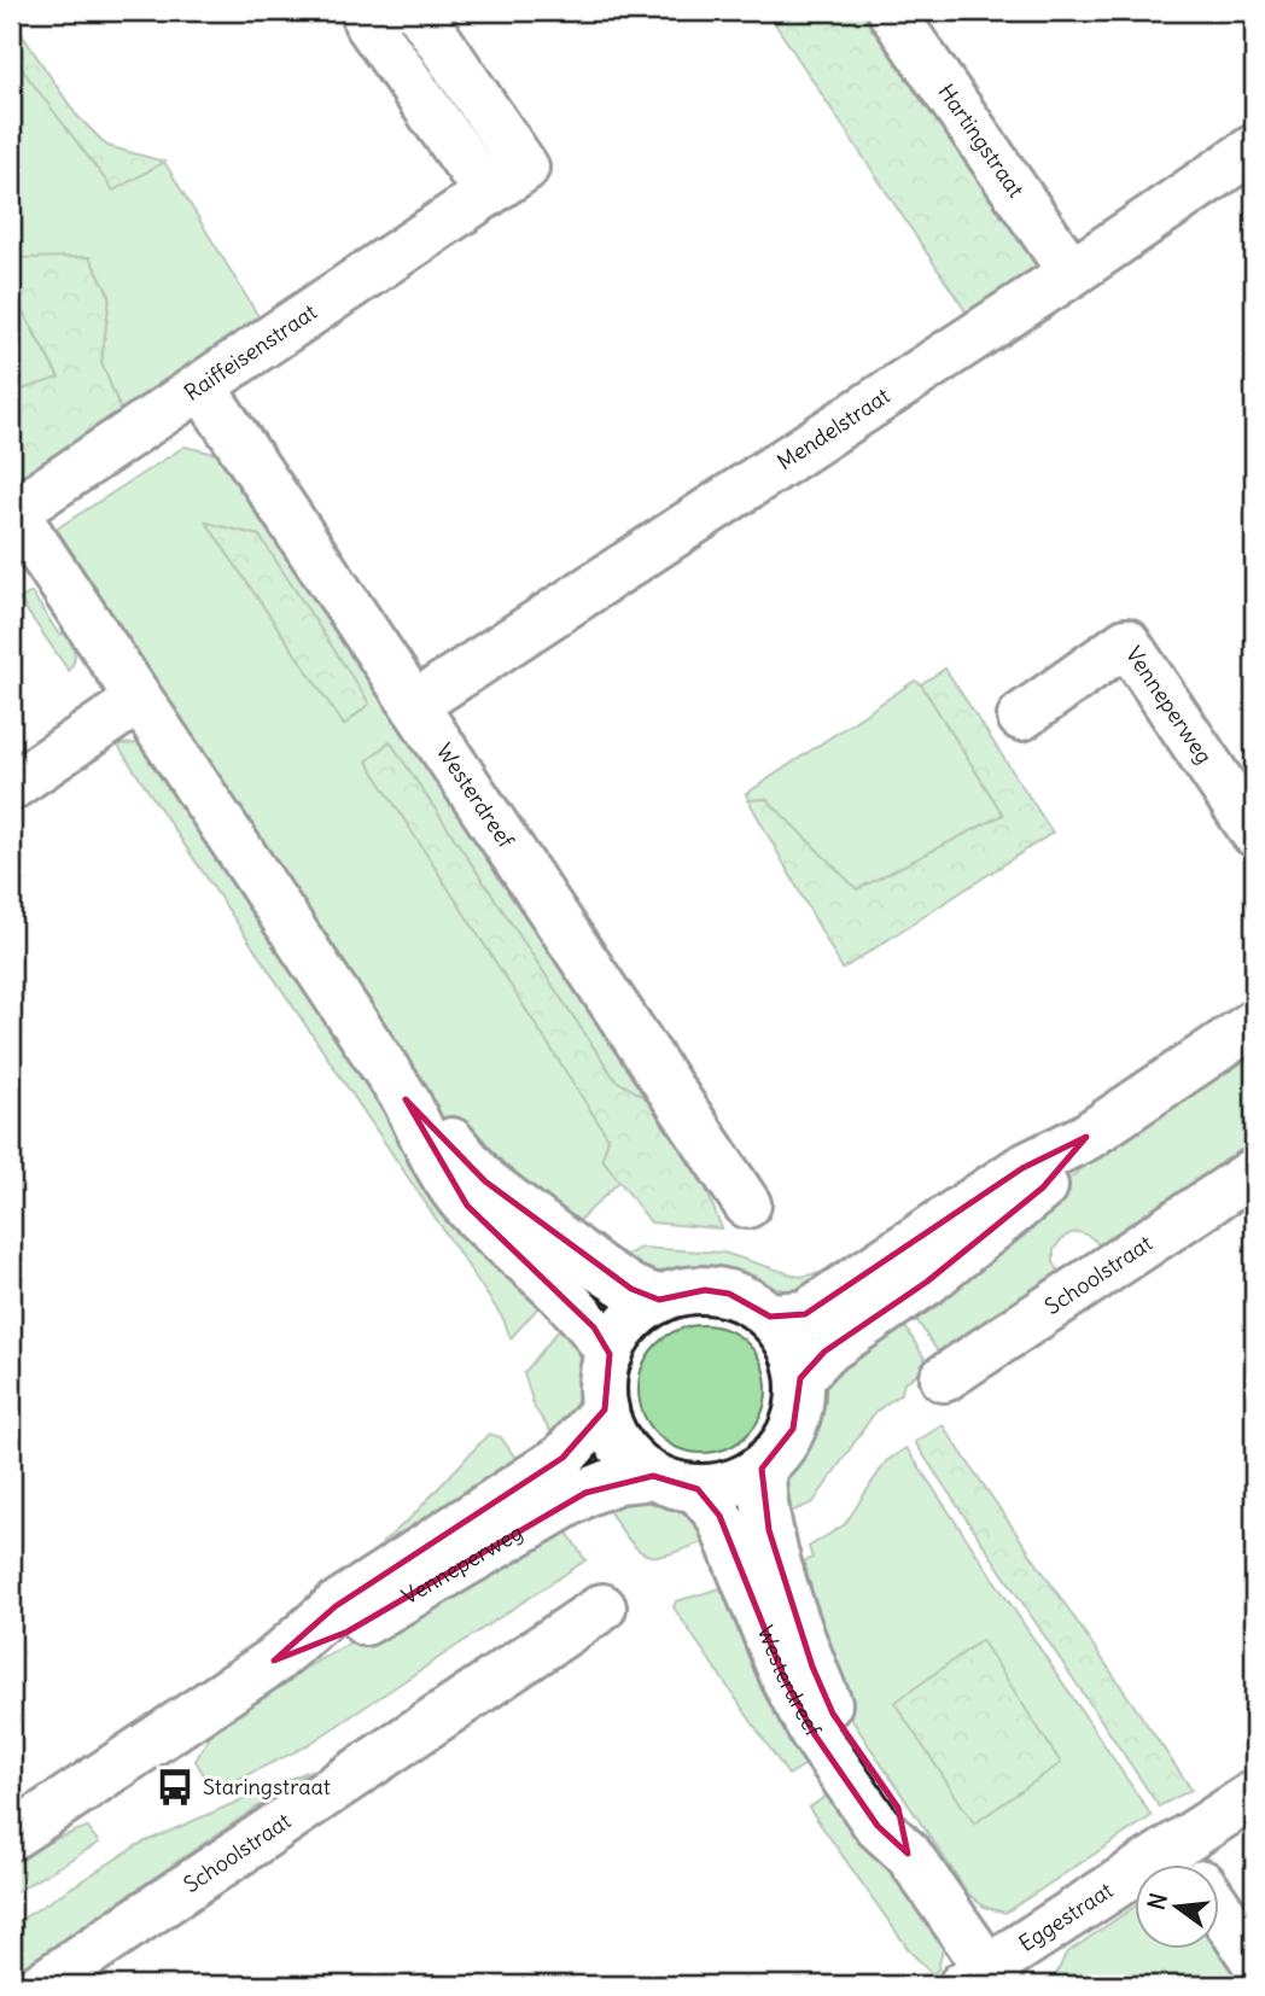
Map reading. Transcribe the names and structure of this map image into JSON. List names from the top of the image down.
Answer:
{
  "streets": {
    "street": [
      "Hartingstraat",
      "Raiffeisenstraat",
      "Mendelstraat",
      "Venneperweg",
      "Westerdreef",
      "Schoolstraat",
      "Eggestraat"
    ]
  },
  "crossings": [
    ["Hartingstraat", "Mendelstraat"],
    ["Raiffeisenstraat", "Westerdreef"],
    ["Mendelstraat", "Westerdreef"],
    ["Venneperweg", "Westerdreef"],
    ["Westerdreef", "Eggestraat"]
  ],
  "places": {
    "bus stop": ["Staringstraat"]
  },
  "north": "left"
}
